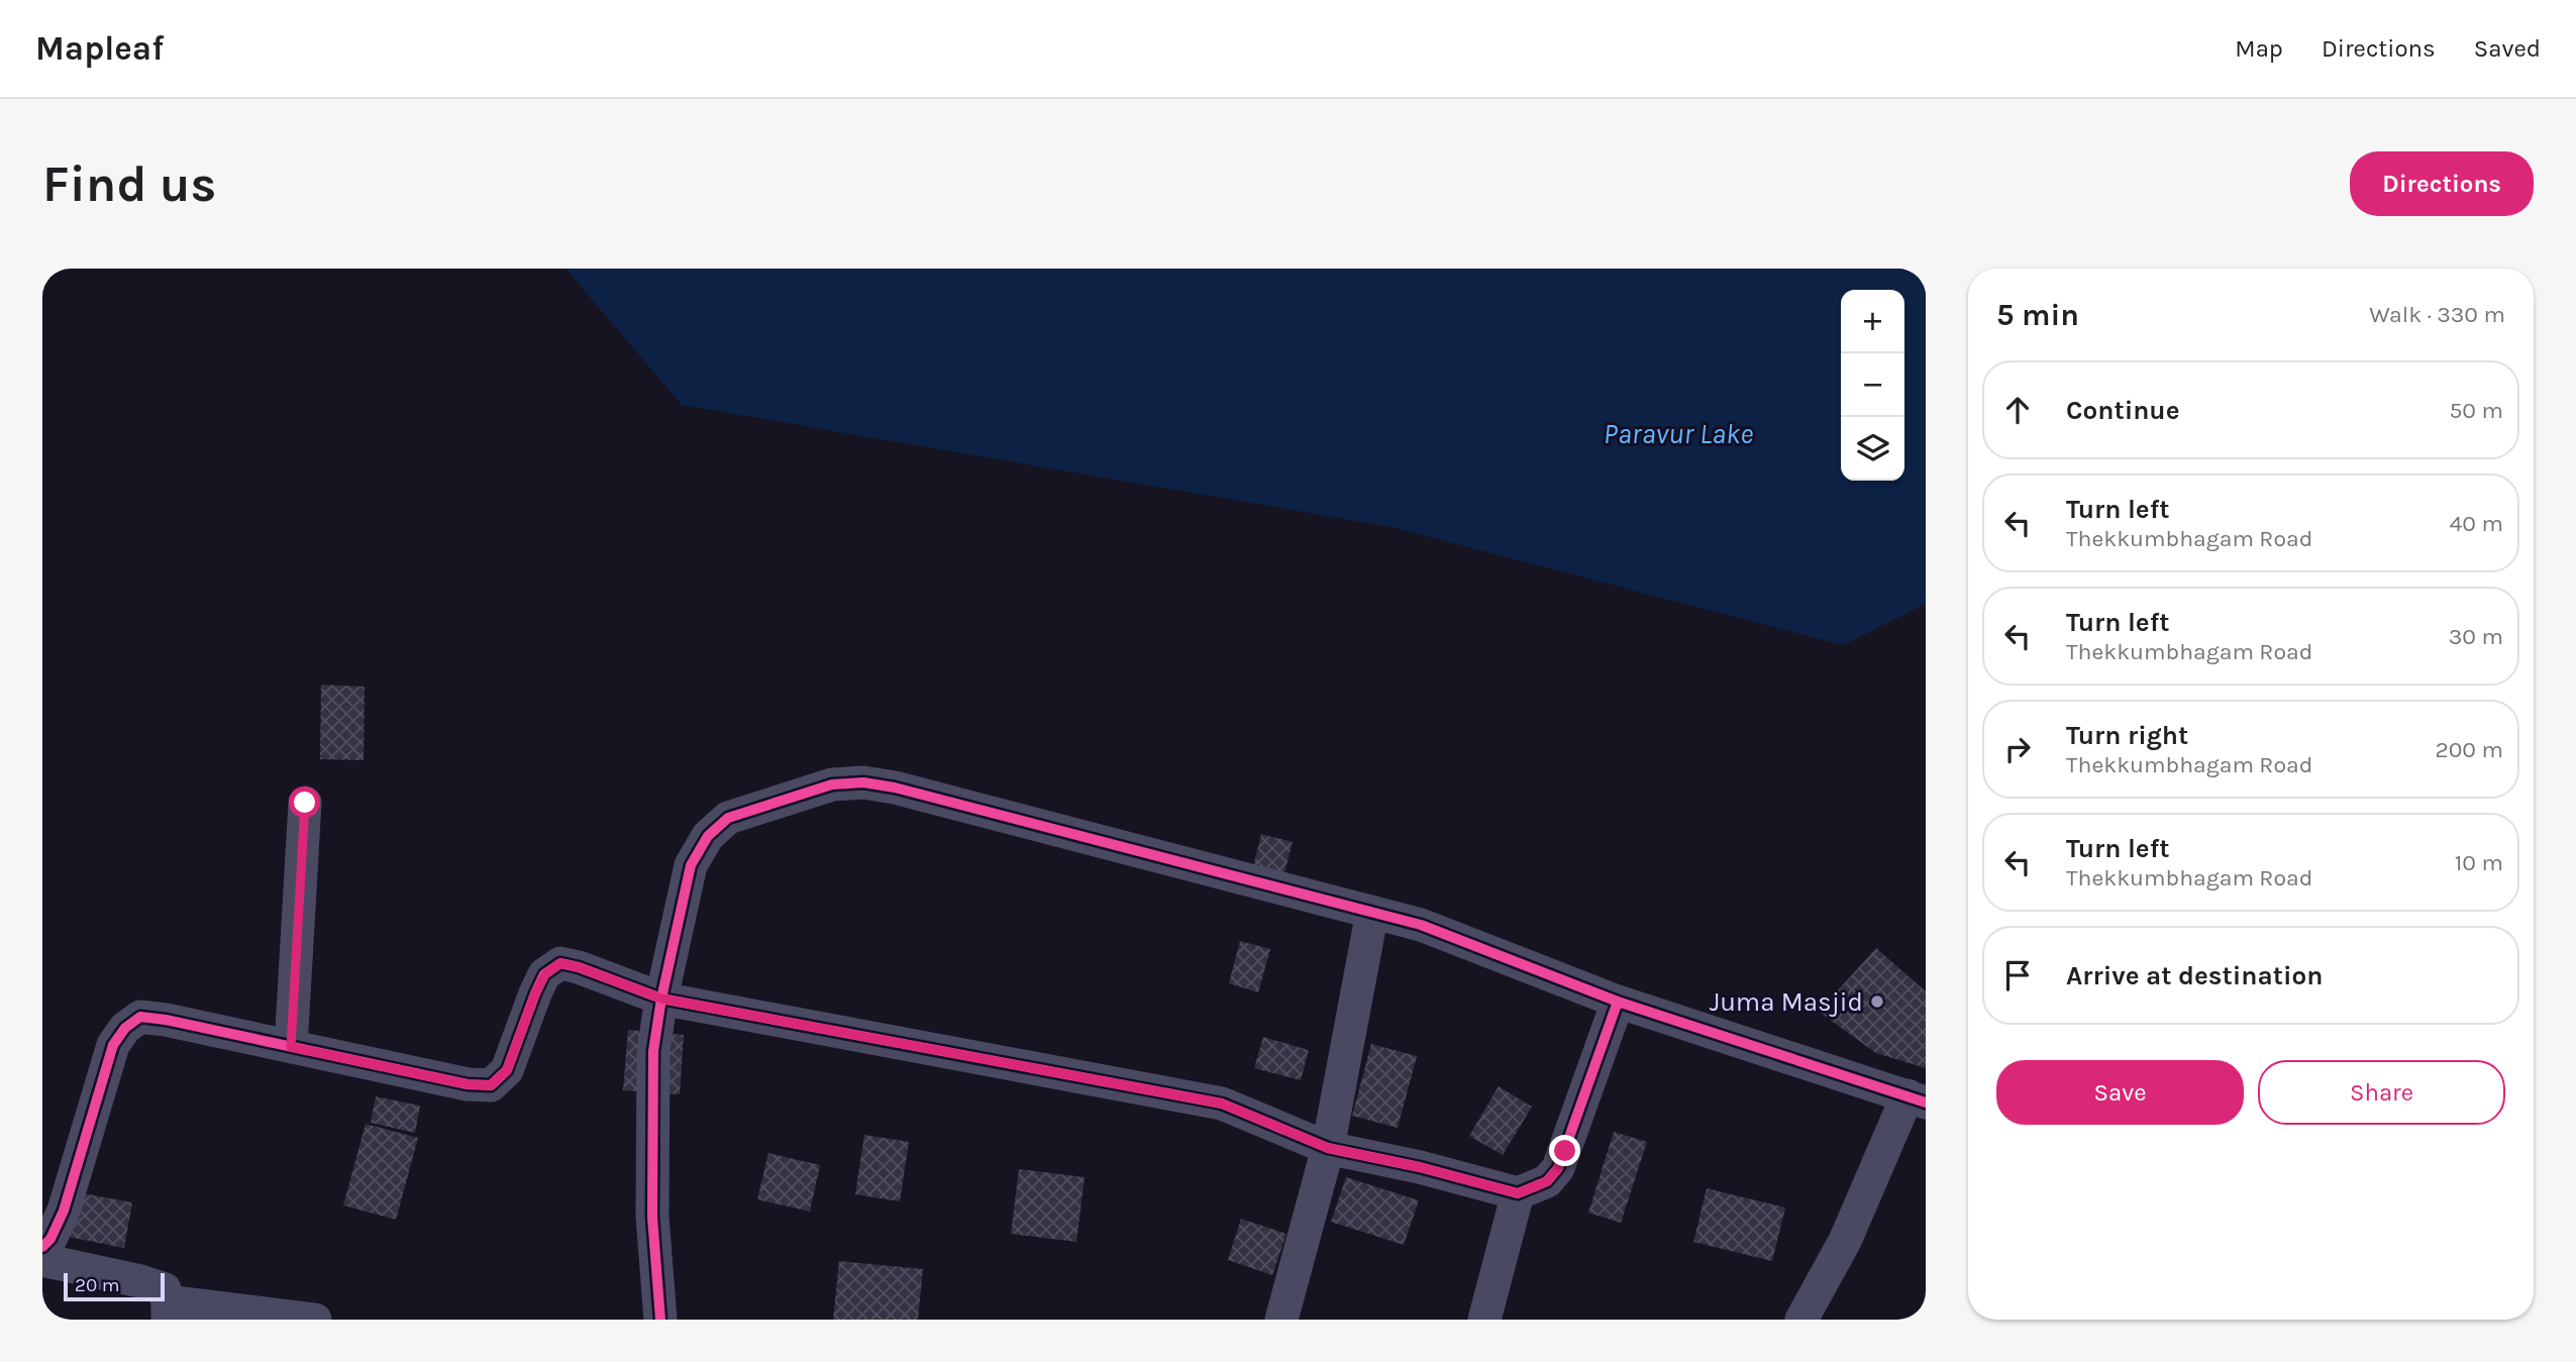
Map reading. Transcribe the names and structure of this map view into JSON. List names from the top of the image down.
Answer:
{
  "water": ["Paravur Lake"],
  "places": ["Juma Masjid"],
  "scale_bar": "20 m",
  "page": {
    "header": "Mapleaf",
    "nav": ["Map", "Directions", "Saved"],
    "buttons": [
      "Directions",
      ["Save", "Share"]
    ],
    "title": "Find us",
    "heading": ["5 min", "Walk · 330 m"],
    "map_buttons": ["+", "−"],
    "list": [
      ["Continue", "50 m"],
      ["Turn left", "Thekkumbhagam Road", "40 m"],
      ["Turn left", "Thekkumbhagam Road", "30 m"],
      ["Turn right", "Thekkumbhagam Road", "200 m"],
      ["Turn left", "Thekkumbhagam Road", "10 m"],
      "Arrive at destination"
    ],
    "scale": "20 m"
  }
}
